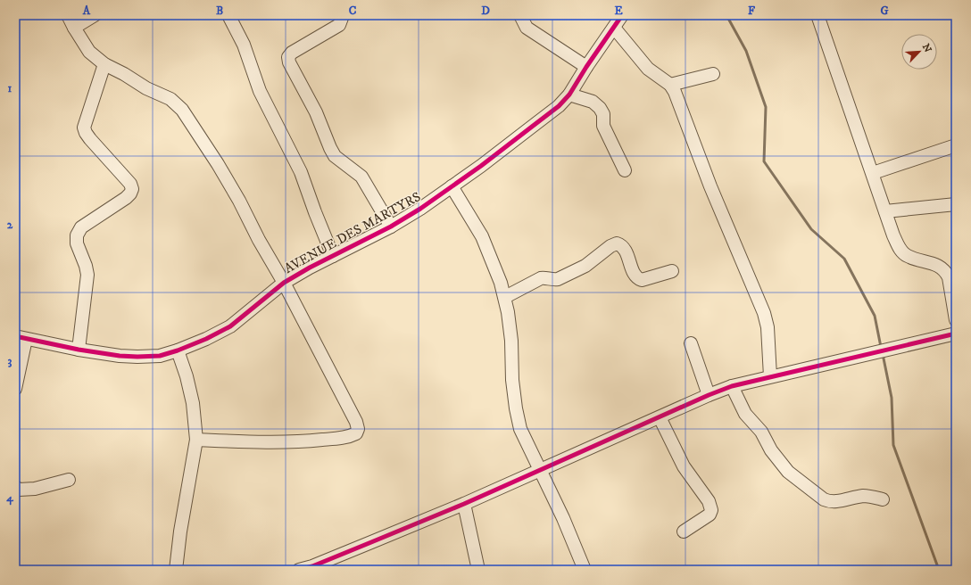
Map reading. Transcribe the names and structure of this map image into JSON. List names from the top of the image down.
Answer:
{
  "streets": {
    "street": ["AVENUE DES MARTYRS"]
  },
  "north": "top right",
  "grid": {
    "columns": [
      "A",
      "B",
      "C",
      "D",
      "E",
      "F",
      "G"
    ],
    "rows": [
      "1",
      "2",
      "3",
      "4"
    ]
  }
}
